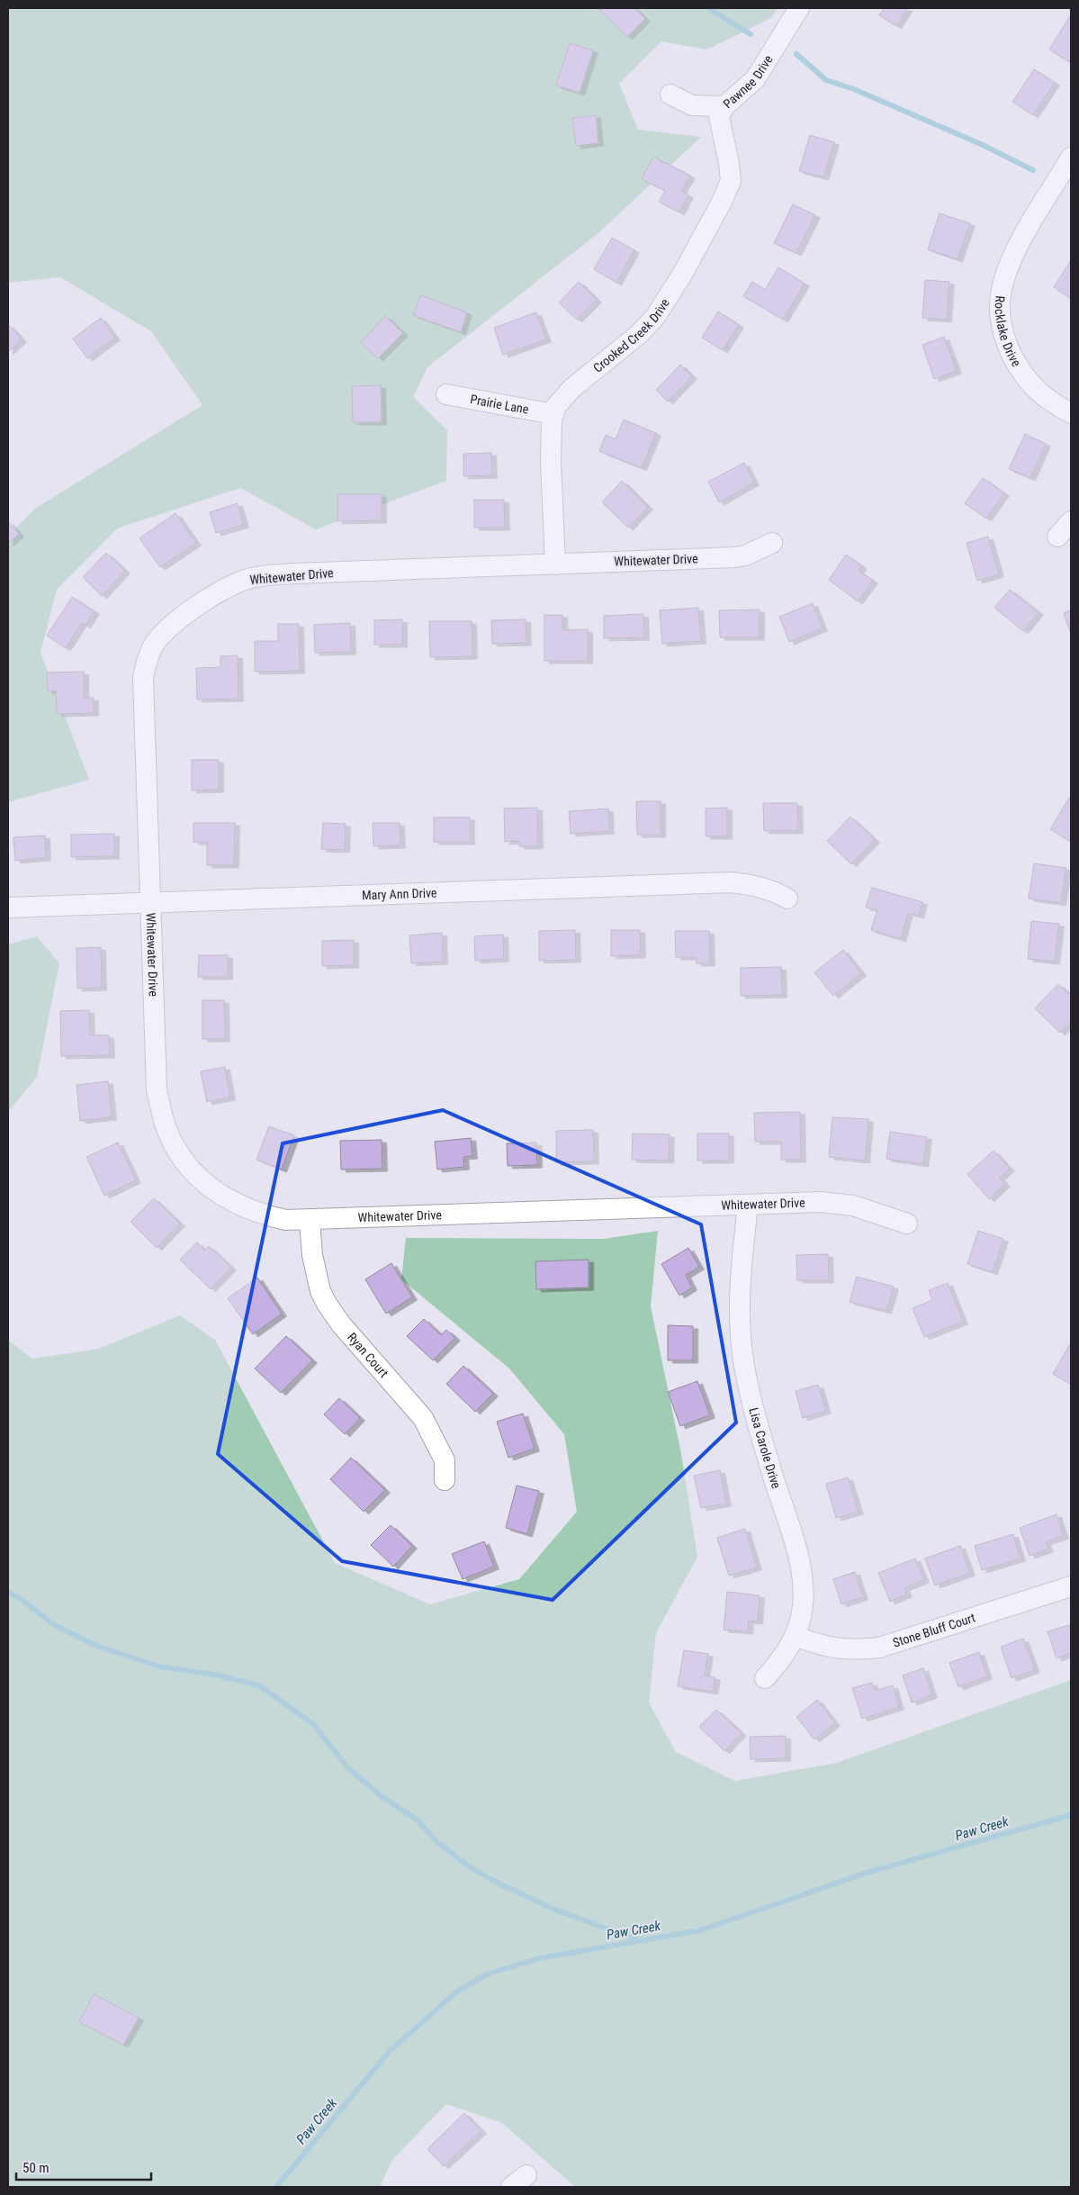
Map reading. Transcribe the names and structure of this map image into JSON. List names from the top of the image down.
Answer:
{
  "streets": {
    "street": [
      "Pawnee Drive",
      "Rocklake Drive",
      "Crooked Creek Drive",
      "Prairie Lane",
      "Whitewater Drive",
      "Mary Ann Drive",
      "Ryan Court",
      "Lisa Carole Drive",
      "Stone Bluff Court"
    ]
  },
  "crossings": [
    ["Pawnee Drive", "Crooked Creek Drive"],
    ["Crooked Creek Drive", "Prairie Lane"],
    ["Crooked Creek Drive", "Whitewater Drive"],
    ["Whitewater Drive", "Mary Ann Drive"],
    ["Whitewater Drive", "Ryan Court"],
    ["Whitewater Drive", "Lisa Carole Drive"],
    ["Lisa Carole Drive", "Stone Bluff Court"]
  ],
  "water": ["Paw Creek"],
  "scale_bar": "50 m"
}
